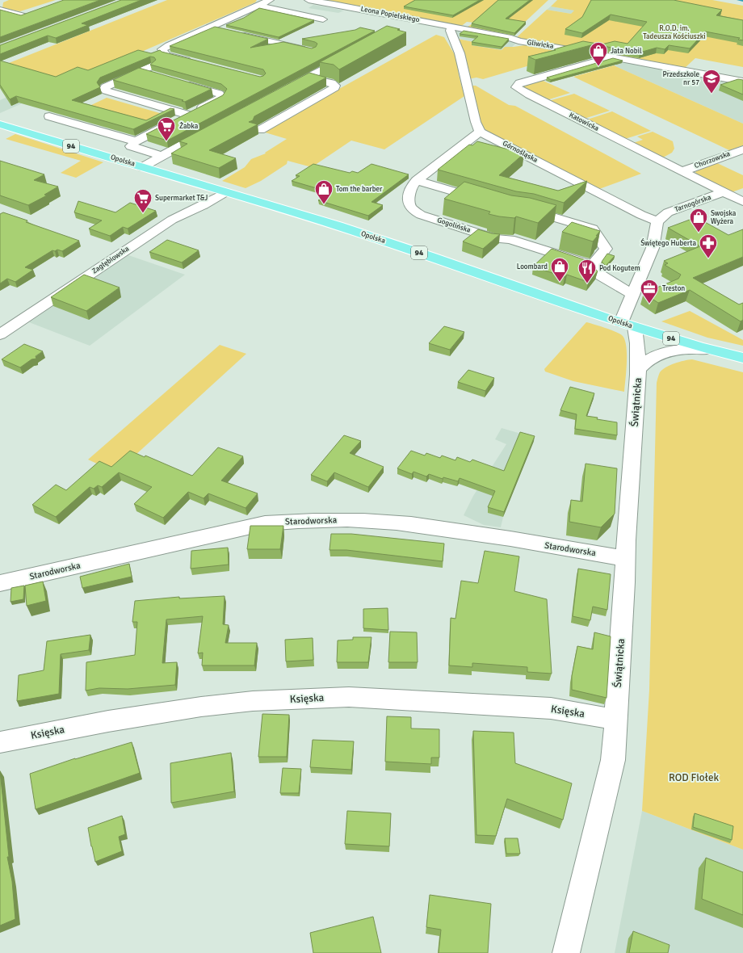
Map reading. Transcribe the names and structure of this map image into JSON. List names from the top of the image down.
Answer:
{
  "streets": {
    "main road": ["94", "Opolska"],
    "street": [
      "Leona Popielskiego",
      "Gliwicka",
      "Katowicka",
      "Górnośląska",
      "Chorzowska",
      "Tarnogórska",
      "Gogolińska",
      "Zagłębiowska",
      "Świątnicka",
      "Starodworska",
      "Księska"
    ]
  },
  "crossings": [
    ["Leona Popielskiego", "Gliwicka"],
    ["Gliwicka", "Katowicka"],
    ["Katowicka", "Chorzowska"],
    ["Katowicka", "Tarnogórska"],
    ["Górnośląska", "Tarnogórska"],
    ["Górnośląska", "Gogolińska"],
    ["Opolska", "Zagłębiowska"],
    ["Opolska", "Świątnicka"],
    ["Świątnicka", "Starodworska"],
    ["Świątnicka", "Księska"]
  ],
  "parks": ["R.O.D. im. Tadeusza Kościuszki", "ROD Fiołek"],
  "places": {
    "shop": [
      "Jata Nobil",
      "Tom the barber",
      "Swojska Wyżera",
      "Loombard"
    ],
    "school or university": ["Przedszkole nr 57"],
    "supermarket": ["Żabka", "Supermarket T&J"],
    "pharmacy": ["Świętego Huberta"],
    "restaurant": ["Pod Kogutem"],
    "office": ["Treston"]
  }
}
